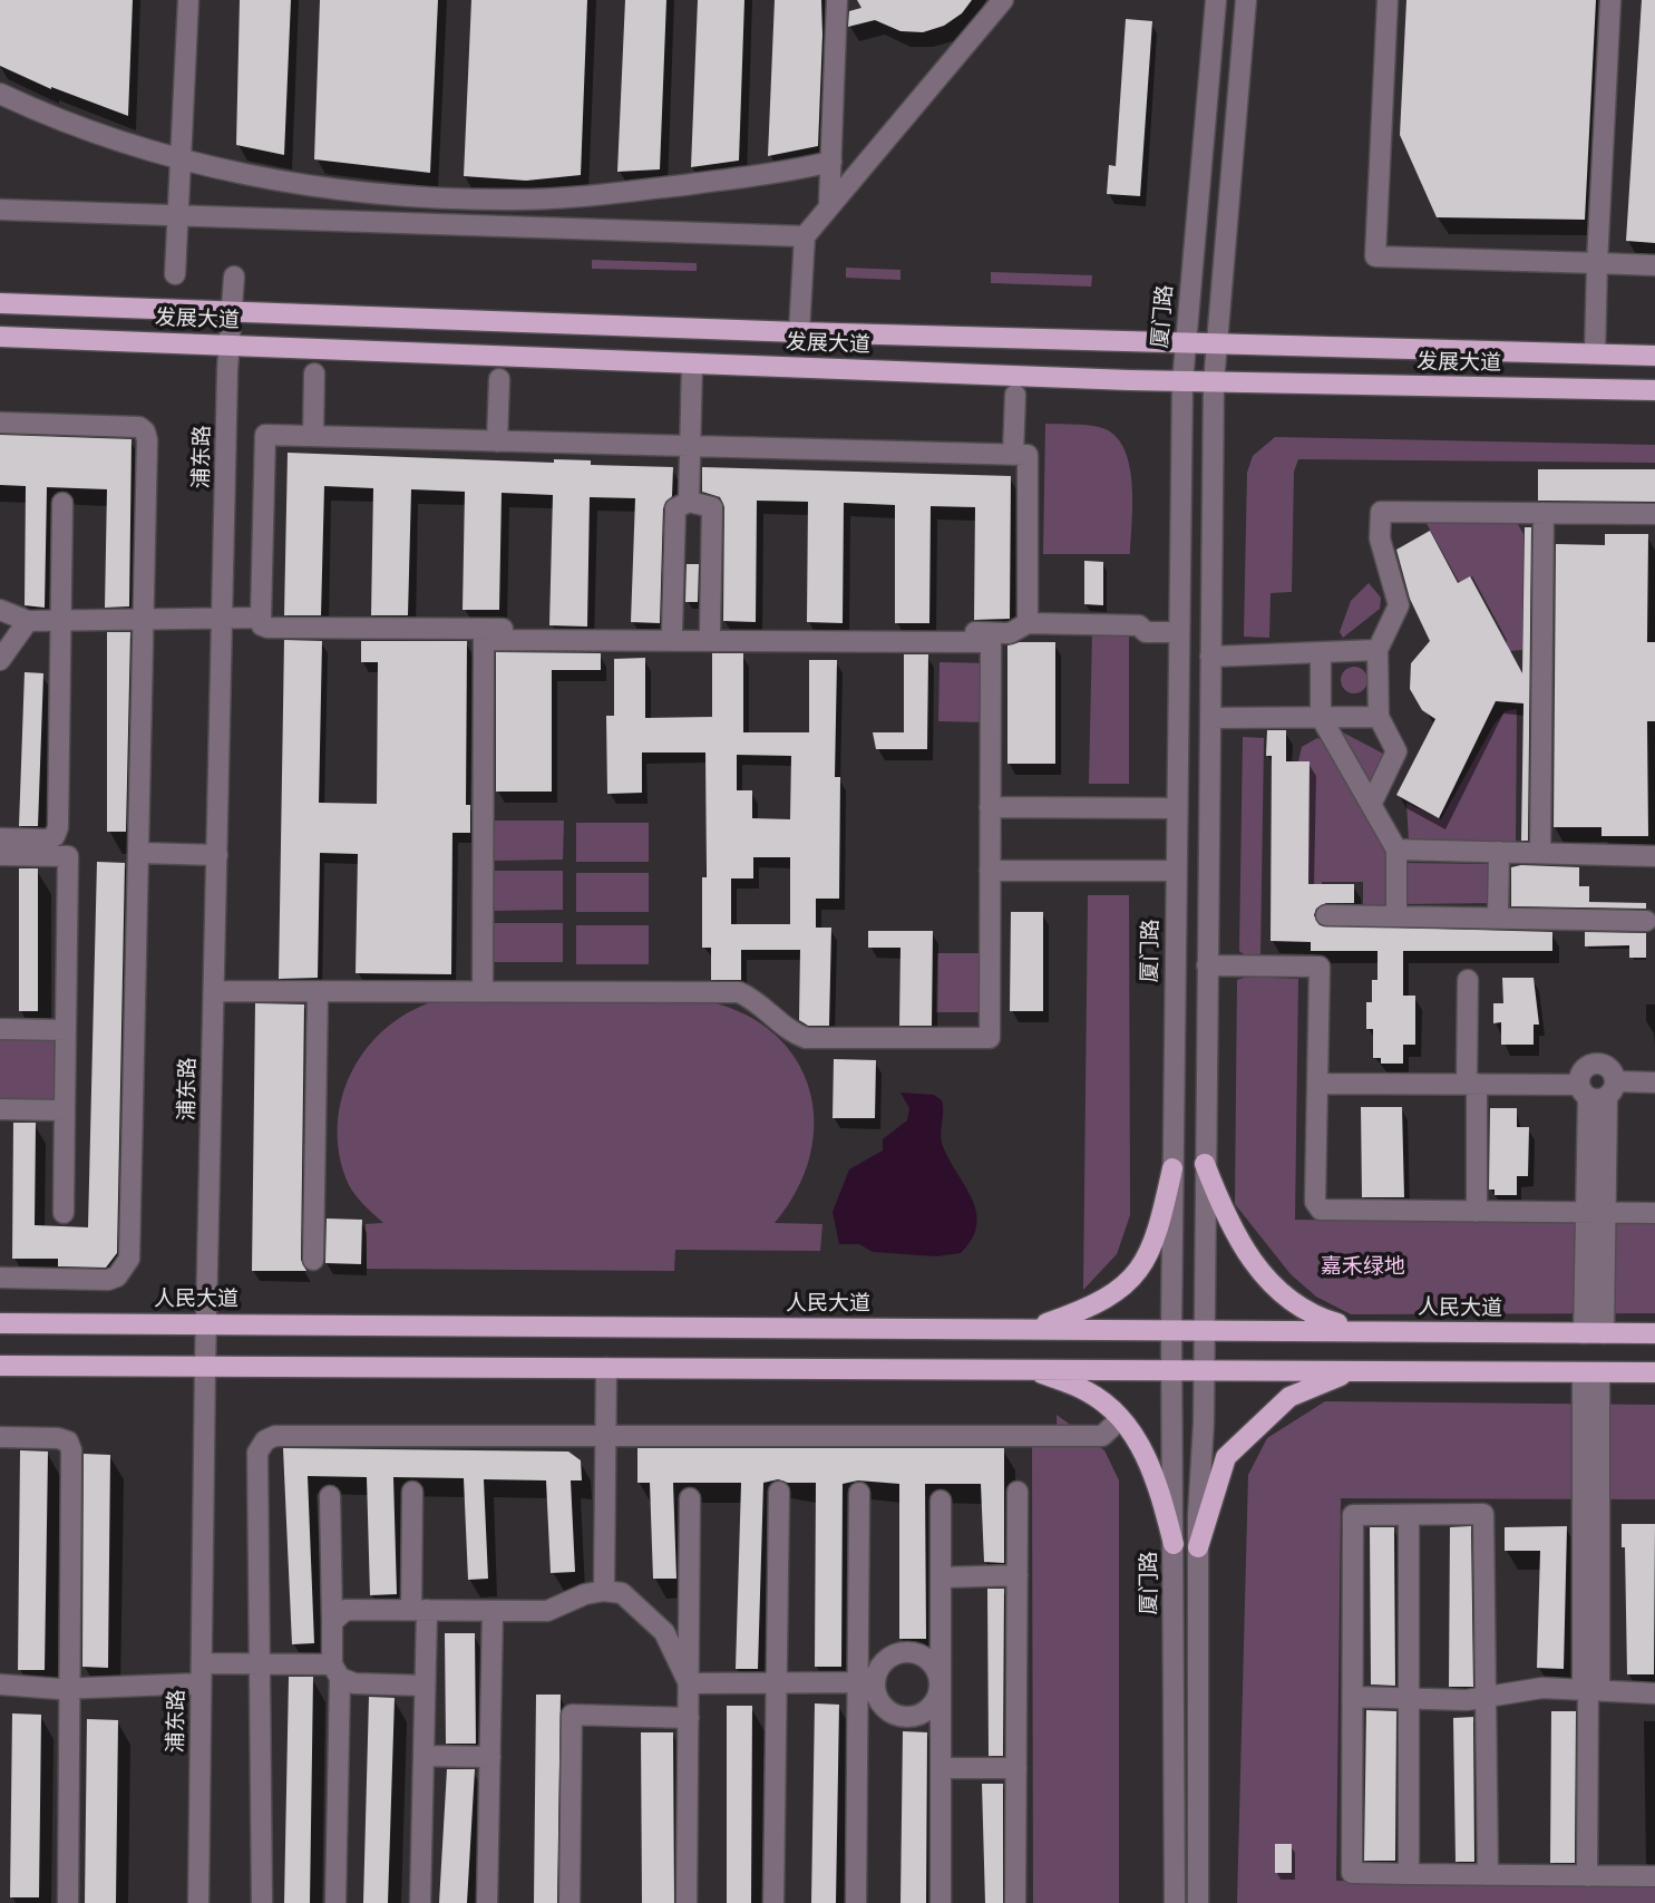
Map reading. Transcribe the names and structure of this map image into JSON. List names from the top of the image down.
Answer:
{
  "streets": {
    "main road": ["发展大道", "人民大道"],
    "street": ["厦门路", "浦东路"]
  },
  "crossings": [
    ["厦门路", "发展大道"],
    ["厦门路", "人民大道"],
    ["发展大道", "浦东路"],
    ["浦东路", "人民大道"]
  ],
  "parks": ["嘉禾绿地"]
}
